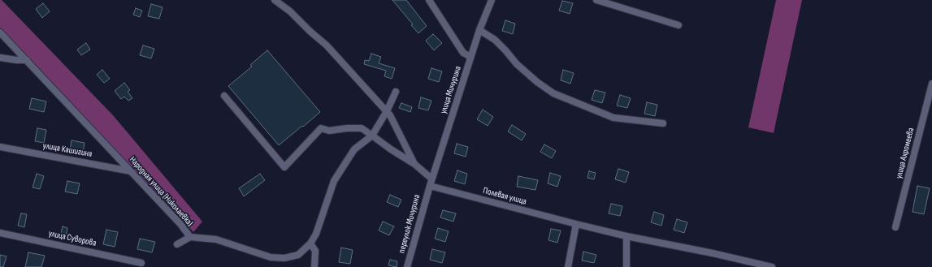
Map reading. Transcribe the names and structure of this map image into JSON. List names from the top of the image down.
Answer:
{
  "streets": {
    "street": [
      "улица Мичурина",
      "улица Кашигина",
      "улица Ахромеева",
      "Народная улица (Николаевка)",
      "Полевая улица",
      "переулок Мичурина",
      "улица Суворова"
    ]
  },
  "crossings": [
    ["улица Мичурина", "Полевая улица"],
    ["улица Мичурина", "переулок Мичурина"],
    ["улица Кашигина", "Народная улица (Николаевка)"],
    ["Полевая улица", "переулок Мичурина"]
  ]
}
